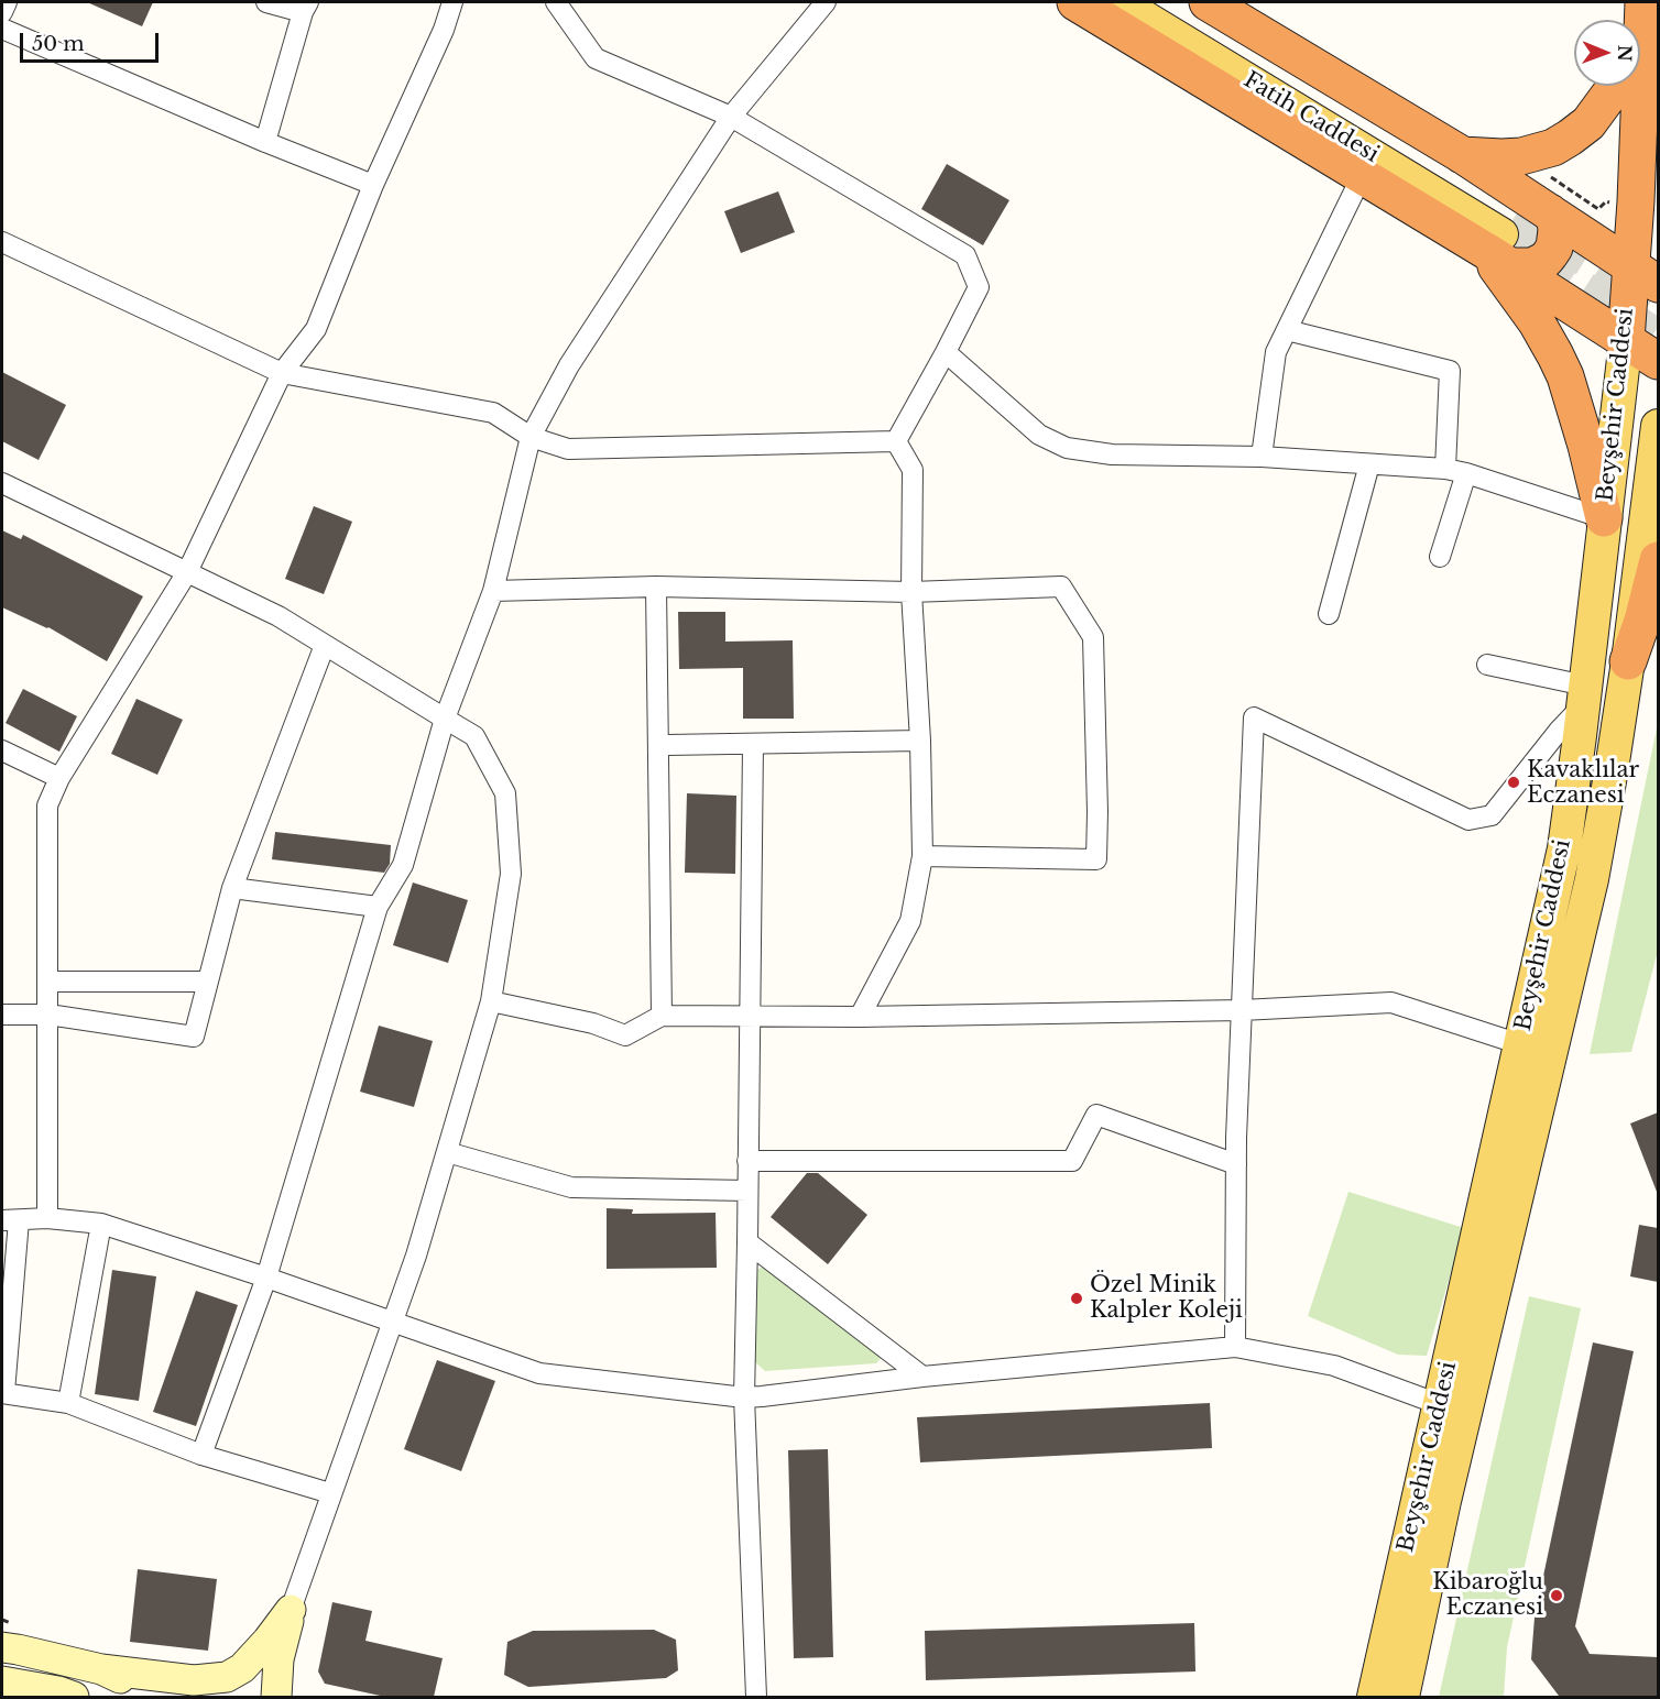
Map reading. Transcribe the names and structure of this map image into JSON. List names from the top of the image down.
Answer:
{
  "streets": {
    "highway": ["Beyşehir Caddesi"],
    "main road": ["Fatih Caddesi"]
  },
  "places": ["Kavaklılar Eczanesi", "Özel Minik Kalpler Koleji", "Kibaroğlu Eczanesi"],
  "scale_bar": "50 m",
  "north": "right"
}
